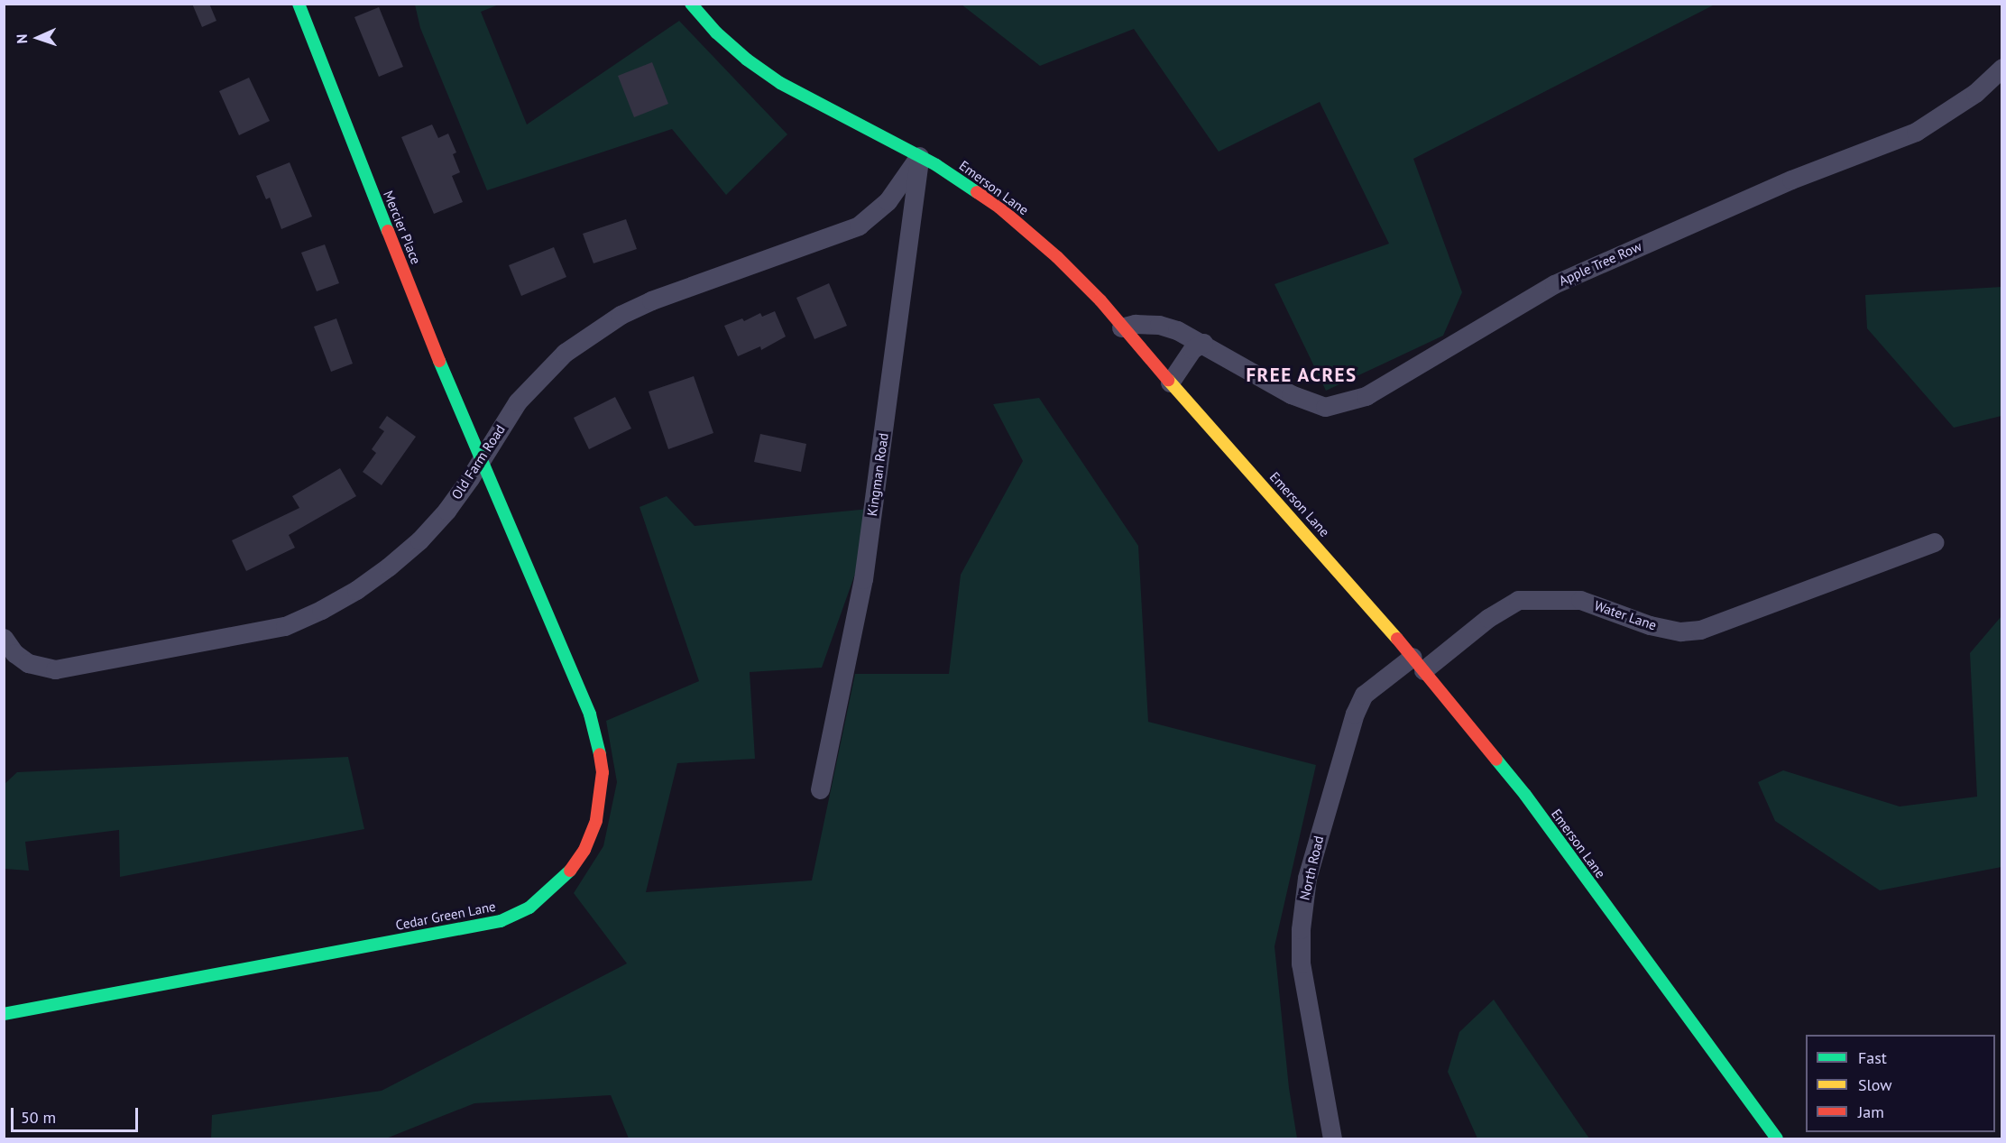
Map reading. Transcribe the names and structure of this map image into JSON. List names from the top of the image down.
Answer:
{
  "streets": {
    "street": [
      "Emerson Lane",
      "Mercier Place",
      "Apple Tree Row",
      "Old Farm Road",
      "Kingman Road",
      "Water Lane",
      "North Road",
      "Cedar Green Lane"
    ]
  },
  "crossings": [
    ["Emerson Lane", "Apple Tree Row"],
    ["Emerson Lane", "Old Farm Road"],
    ["Emerson Lane", "Kingman Road"],
    ["Emerson Lane", "Water Lane"],
    ["Emerson Lane", "North Road"],
    ["Mercier Place", "Old Farm Road"],
    ["Mercier Place", "Cedar Green Lane"],
    ["Old Farm Road", "Kingman Road"],
    ["Old Farm Road", "Cedar Green Lane"],
    ["Water Lane", "North Road"]
  ],
  "districts": ["FREE ACRES"],
  "legend": ["Fast", "Slow", "Jam"],
  "scale_bar": "50 m",
  "north": "left"
}
